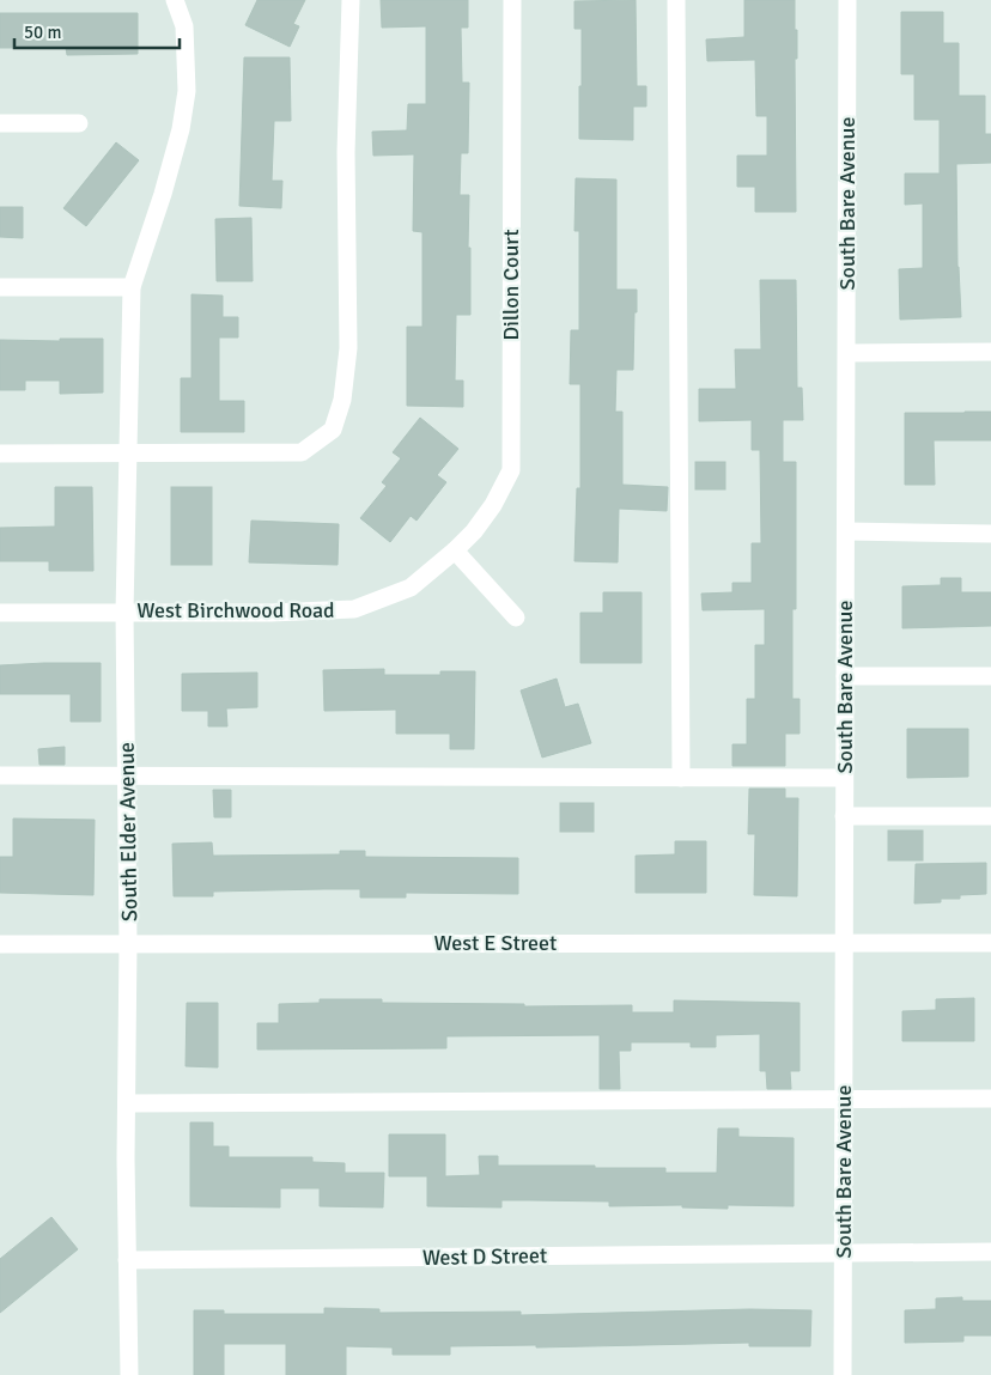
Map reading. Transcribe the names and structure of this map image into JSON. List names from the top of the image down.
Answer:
{
  "streets": {
    "street": [
      "South Bare Avenue",
      "Dillon Court",
      "West Birchwood Road",
      "South Elder Avenue",
      "West E Street",
      "West D Street"
    ]
  },
  "crossings": [
    ["South Bare Avenue", "West E Street"],
    ["South Bare Avenue", "West D Street"],
    ["Dillon Court", "West Birchwood Road"],
    ["West Birchwood Road", "South Elder Avenue"],
    ["South Elder Avenue", "West E Street"],
    ["South Elder Avenue", "West D Street"]
  ],
  "scale_bar": "50 m"
}
